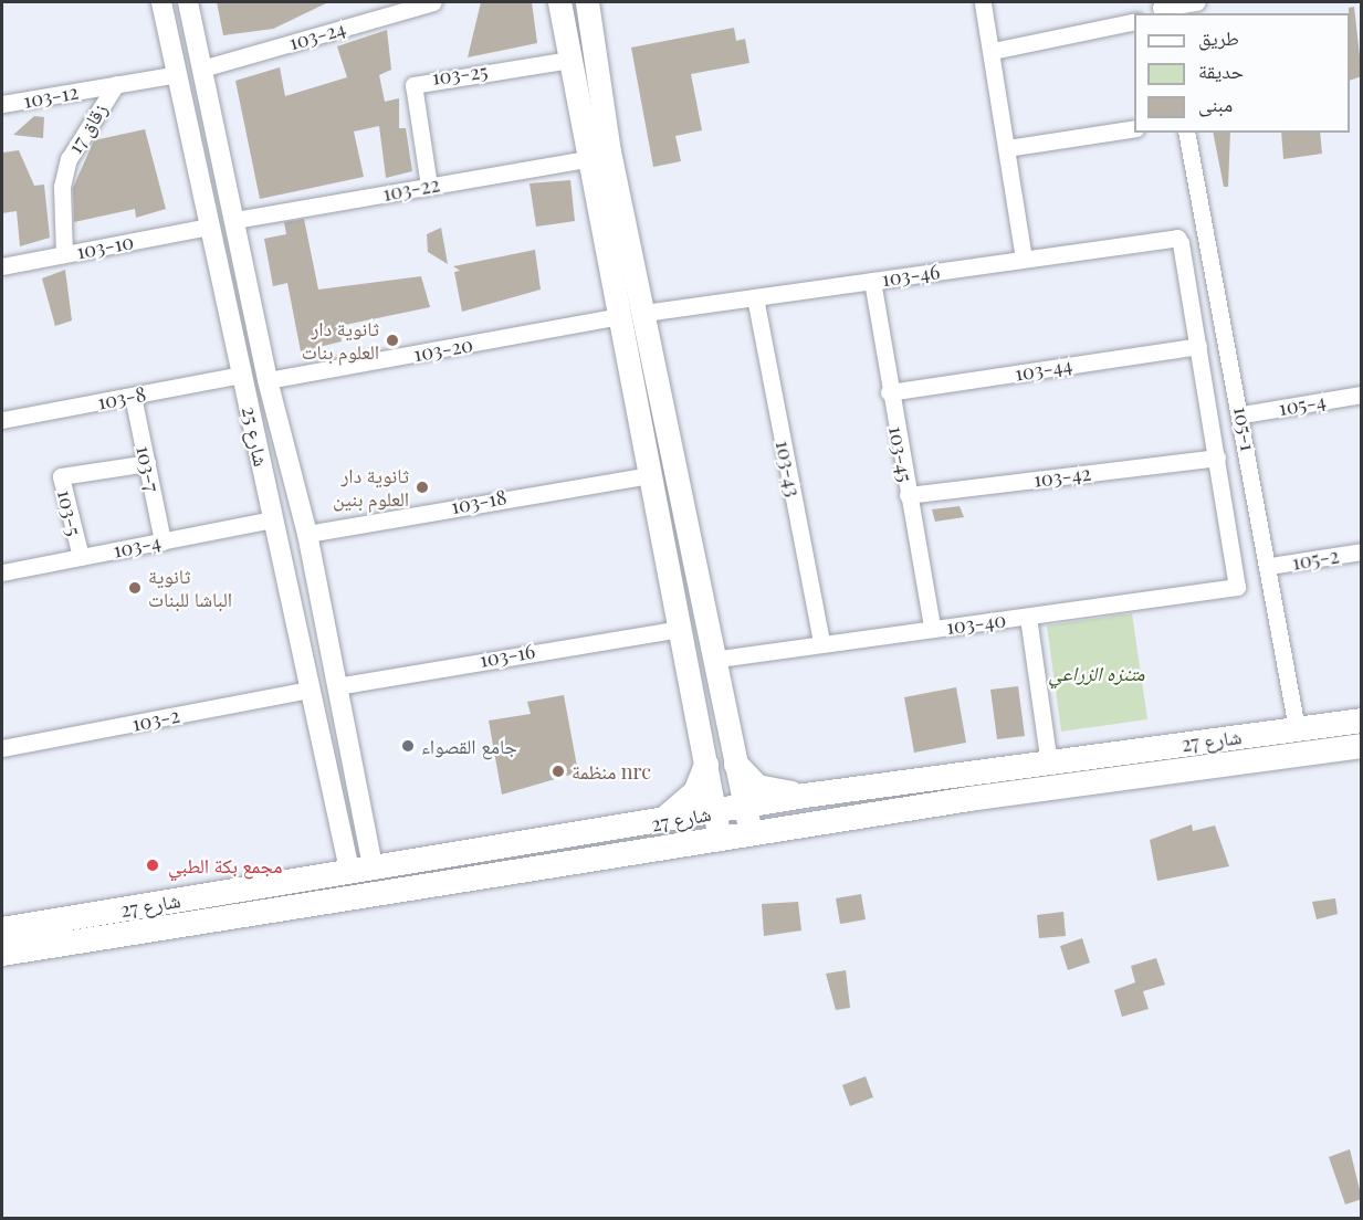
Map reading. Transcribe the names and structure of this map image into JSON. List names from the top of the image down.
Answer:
{
  "streets": {
    "main road": ["شارع 27"],
    "street": [
      "103-24",
      "103-25",
      "103-12",
      "زقاق 17",
      "103-22",
      "103-10",
      "103-46",
      "103-20",
      "103-44",
      "103-8",
      "105-4",
      "105-1",
      "شارع 25",
      "103-45",
      "103-7",
      "103-43",
      "103-42",
      "103-18",
      "103-5",
      "103-4",
      "105-2",
      "103-40",
      "103-16",
      "103-2"
    ]
  },
  "crossings": [
    ["103-24", "شارع 25"],
    ["103-25", "103-22"],
    ["103-12", "زقاق 17"],
    ["103-12", "شارع 25"],
    ["زقاق 17", "103-10"],
    ["103-22", "شارع 25"],
    ["103-10", "شارع 25"],
    ["103-46", "103-45"],
    ["103-46", "103-43"],
    ["103-20", "شارع 25"],
    ["103-44", "103-45"],
    ["103-8", "شارع 25"],
    ["103-8", "103-7"],
    ["105-4", "105-1"],
    ["105-1", "105-2"],
    ["105-1", "شارع 27"],
    ["شارع 25", "103-18"],
    ["شارع 25", "103-4"],
    ["شارع 25", "103-16"],
    ["شارع 25", "103-2"],
    ["شارع 25", "شارع 27"],
    ["103-45", "103-42"],
    ["103-45", "103-40"],
    ["103-7", "103-5"],
    ["103-7", "103-4"],
    ["103-43", "103-40"],
    ["103-42", "103-40"],
    ["103-5", "103-4"]
  ],
  "parks": ["متنزه الزراعي"],
  "places": [
    "ثانوية دار العلوم بنات",
    "ثانوية دار العلوم بنين",
    "ثانوية الباشا للبنات",
    "جامع القصواء",
    "منظمة nrc",
    "مجمع بكة الطبي"
  ],
  "legend": ["طريق", "حديقة", "مبنى"]
}
